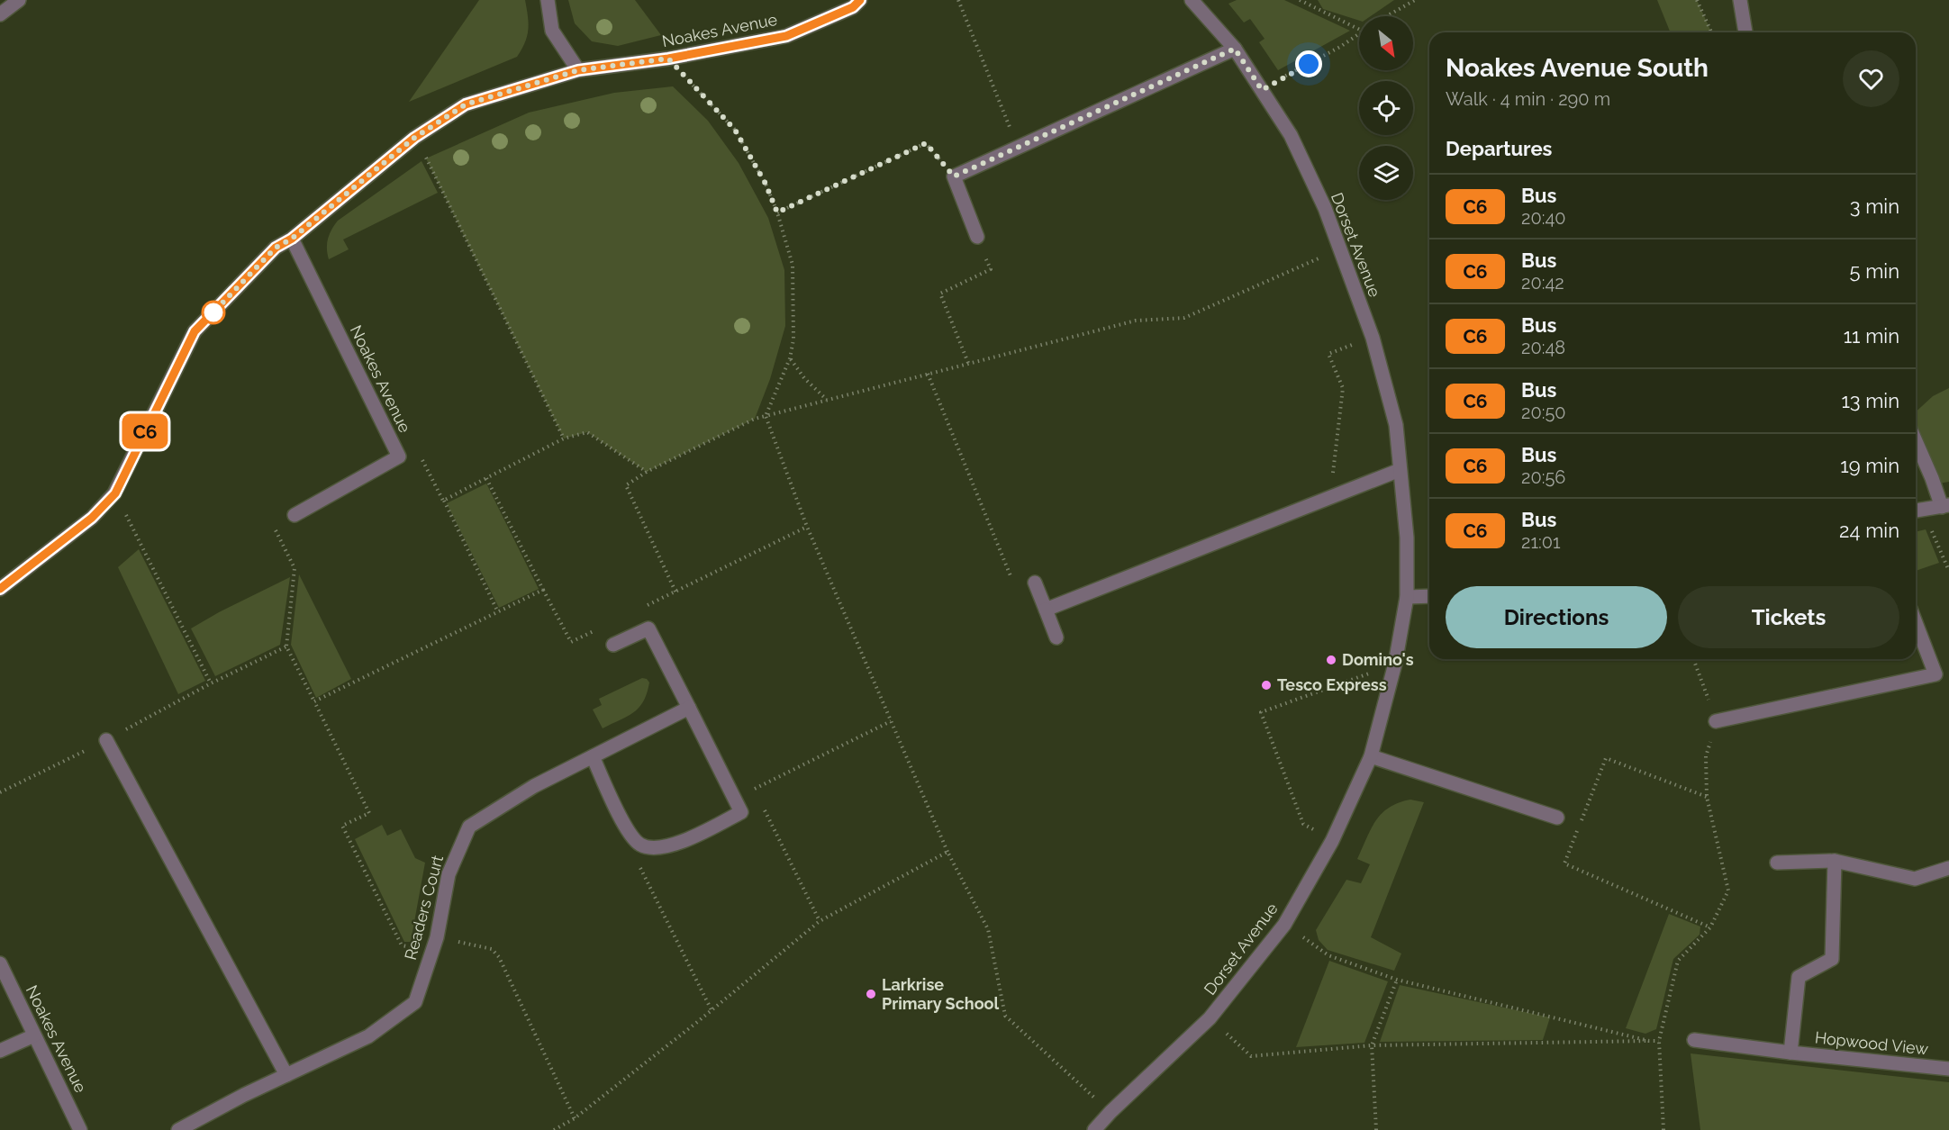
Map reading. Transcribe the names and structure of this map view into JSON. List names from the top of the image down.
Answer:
{
  "streets": {
    "street": [
      "Noakes Avenue",
      "Dorset Avenue",
      "Readers Court",
      "Hopwood View"
    ]
  },
  "places": ["Domino's", "Tesco Express", "Larkrise Primary School"],
  "lines": ["bus line C6"],
  "north": "bottom right",
  "page": {
    "on_map": "C6",
    "heading": [
      ["Noakes Avenue South", "Walk · 4 min · 290 m"],
      "Departures"
    ],
    "list": [
      {
        "mark": "C6",
        "name": "Bus",
        "note": "20:40",
        "value": "3 min"
      },
      {
        "mark": "C6",
        "name": "Bus",
        "note": "20:42",
        "value": "5 min"
      },
      {
        "mark": "C6",
        "name": "Bus",
        "note": "20:48",
        "value": "11 min"
      },
      {
        "mark": "C6",
        "name": "Bus",
        "note": "20:50",
        "value": "13 min"
      },
      {
        "mark": "C6",
        "name": "Bus",
        "note": "20:56",
        "value": "19 min"
      },
      {
        "mark": "C6",
        "name": "Bus",
        "note": "21:01",
        "value": "24 min"
      }
    ],
    "buttons": ["Directions", "Tickets"]
  }
}
